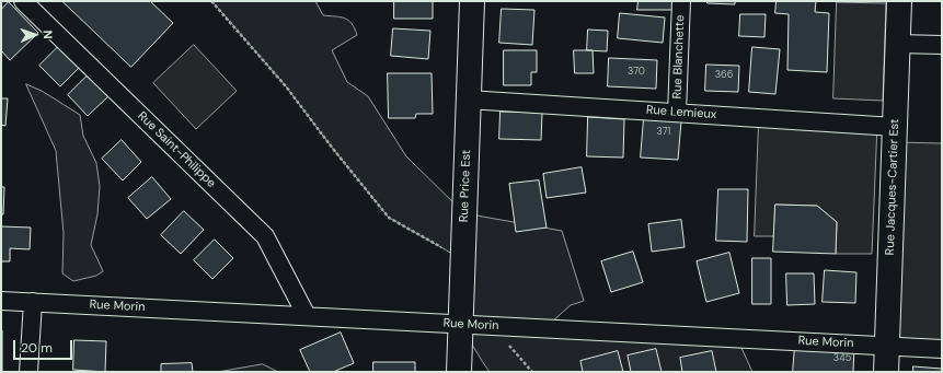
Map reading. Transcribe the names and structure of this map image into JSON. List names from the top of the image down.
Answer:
{
  "streets": {
    "street": [
      "Rue Blanchette",
      "Rue Lemieux",
      "Rue Saint-Philippe",
      "Rue Price Est",
      "Rue Jacques-Cartier Est",
      "Rue Morin"
    ]
  },
  "crossings": [
    ["Rue Blanchette", "Rue Lemieux"],
    ["Rue Lemieux", "Rue Price Est"],
    ["Rue Lemieux", "Rue Jacques-Cartier Est"],
    ["Rue Saint-Philippe", "Rue Morin"],
    ["Rue Price Est", "Rue Morin"],
    ["Rue Jacques-Cartier Est", "Rue Morin"]
  ],
  "house_numbers": [
    "370",
    "366",
    "371",
    "345"
  ],
  "scale_bar": "20 m",
  "north": "right"
}
